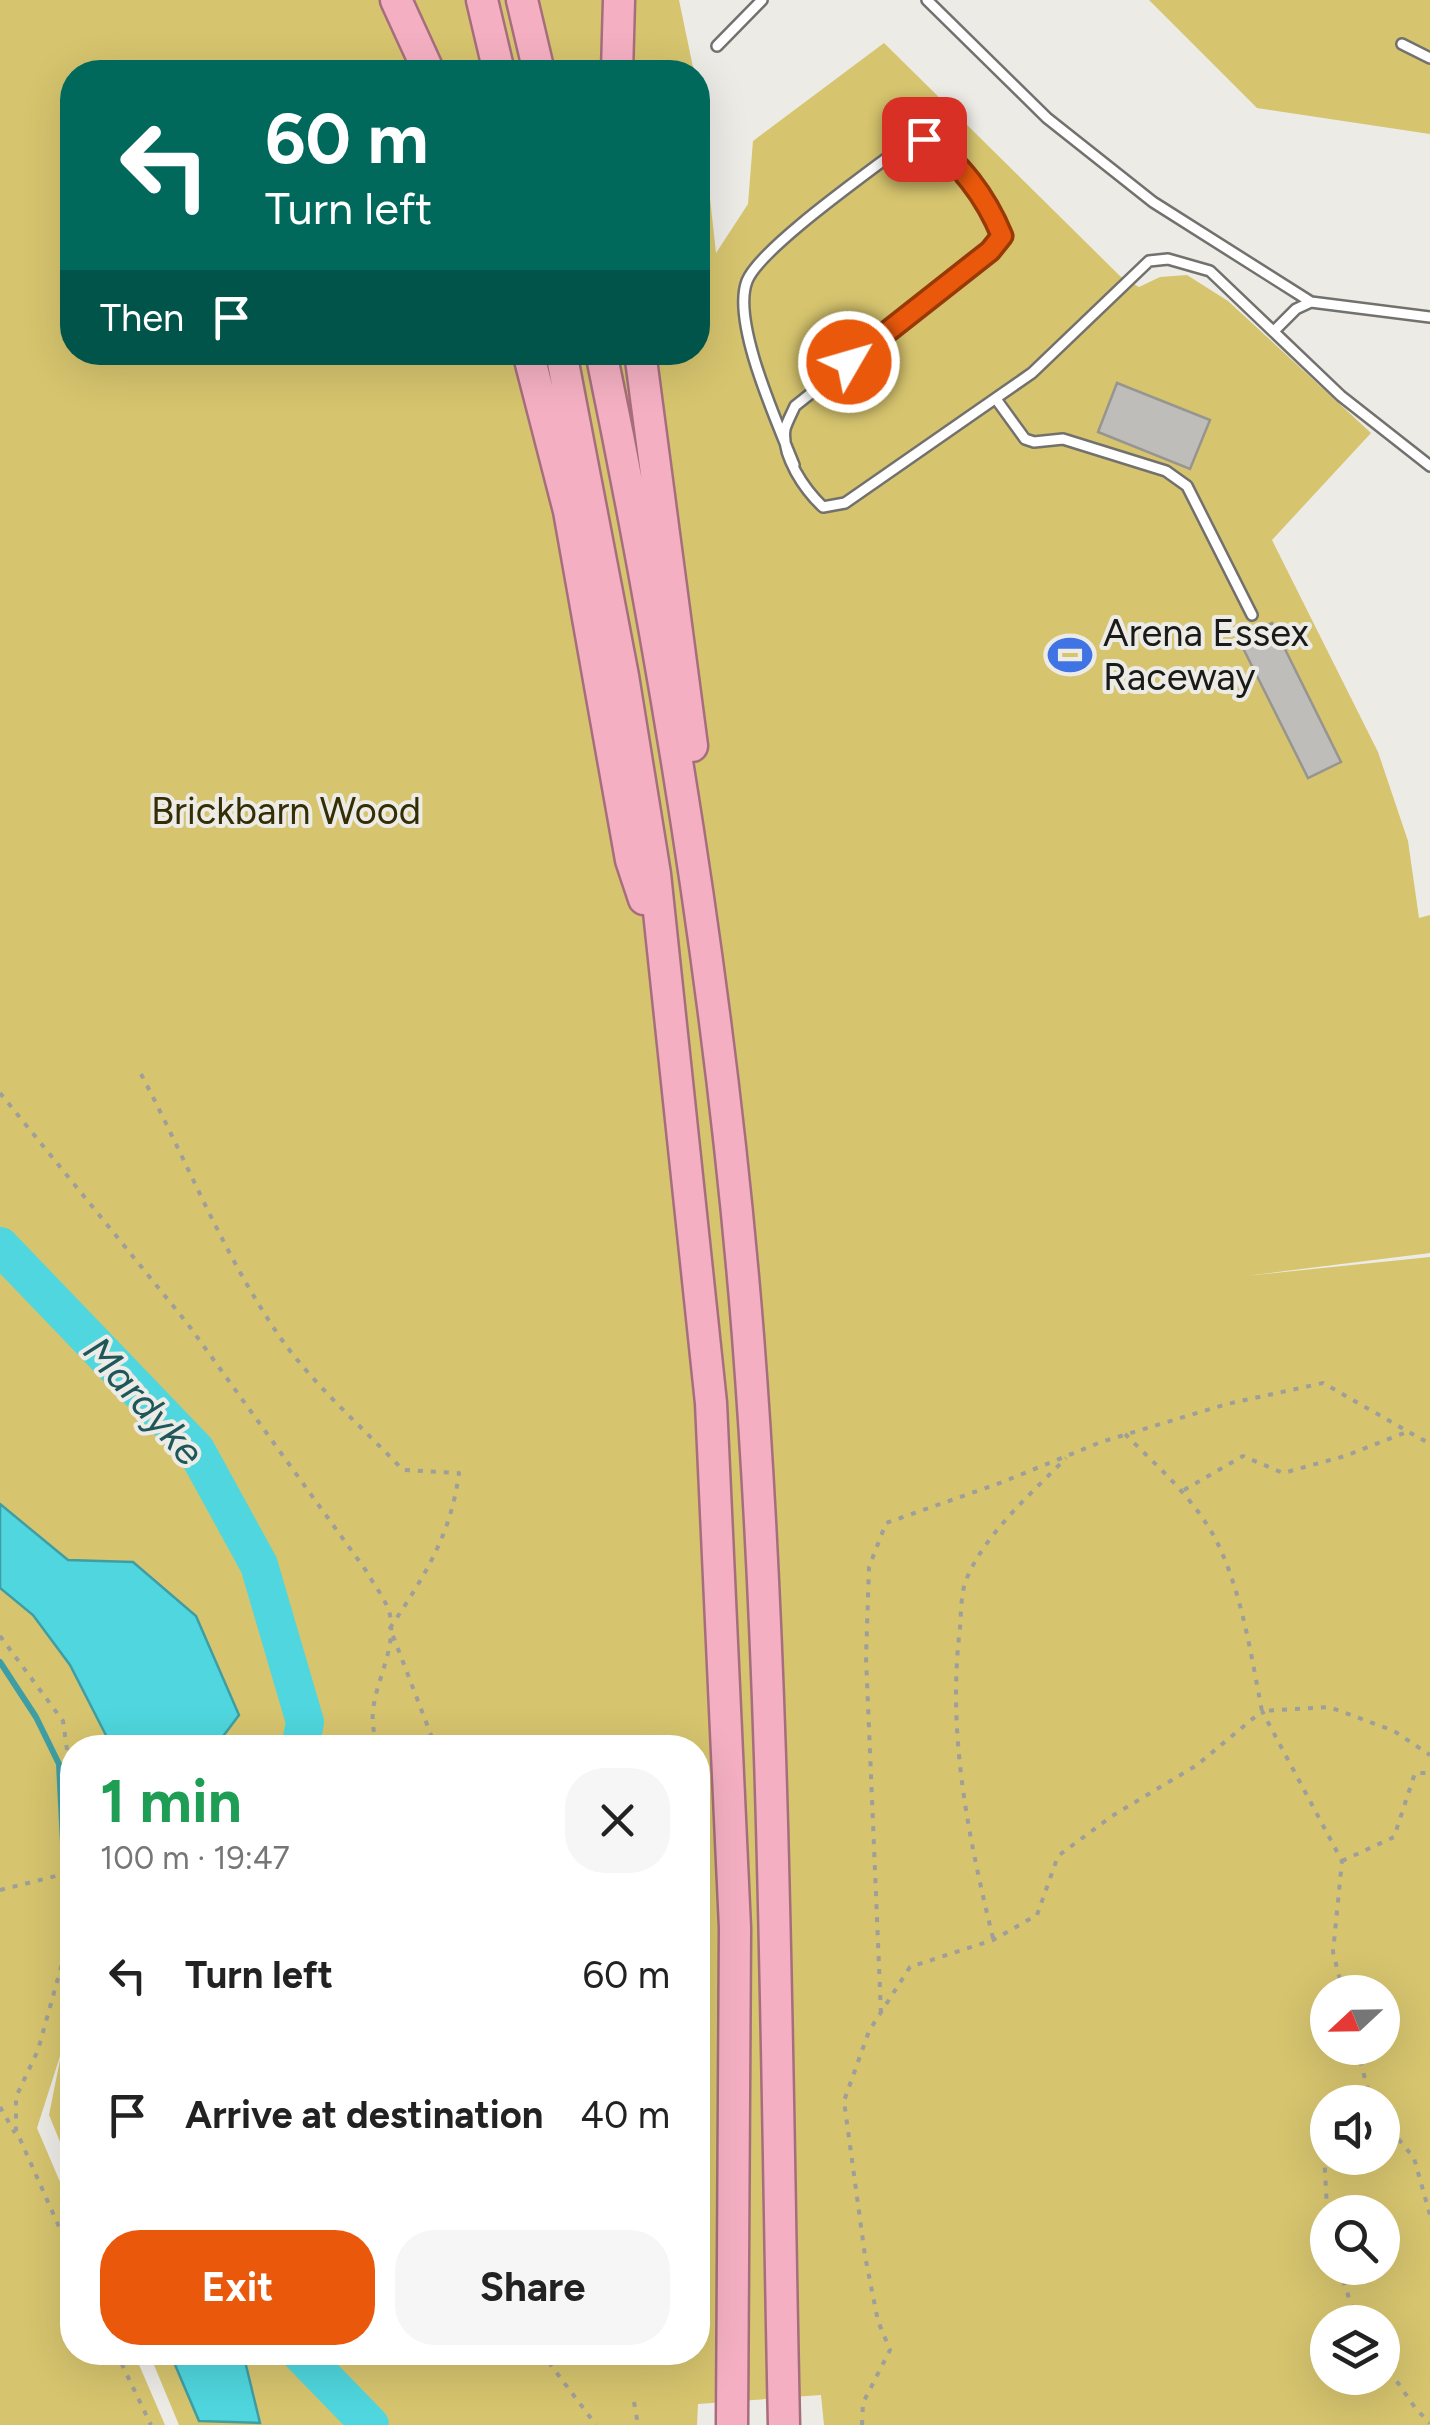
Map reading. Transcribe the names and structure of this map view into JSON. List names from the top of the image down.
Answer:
{
  "water": ["Mardyke"],
  "parks": ["Brickbarn Wood"],
  "places": {
    "sports": ["Arena Essex Raceway"]
  },
  "north": "left",
  "page": {
    "turn": ["60 m", "Turn left"],
    "then": "Then",
    "heading": ["1 min", "100 m · 19:47"],
    "list": [
      {
        "name": "Turn left",
        "value": "60 m"
      },
      {
        "name": "Arrive at destination",
        "value": "40 m"
      }
    ],
    "buttons": ["Exit", "Share"]
  }
}
